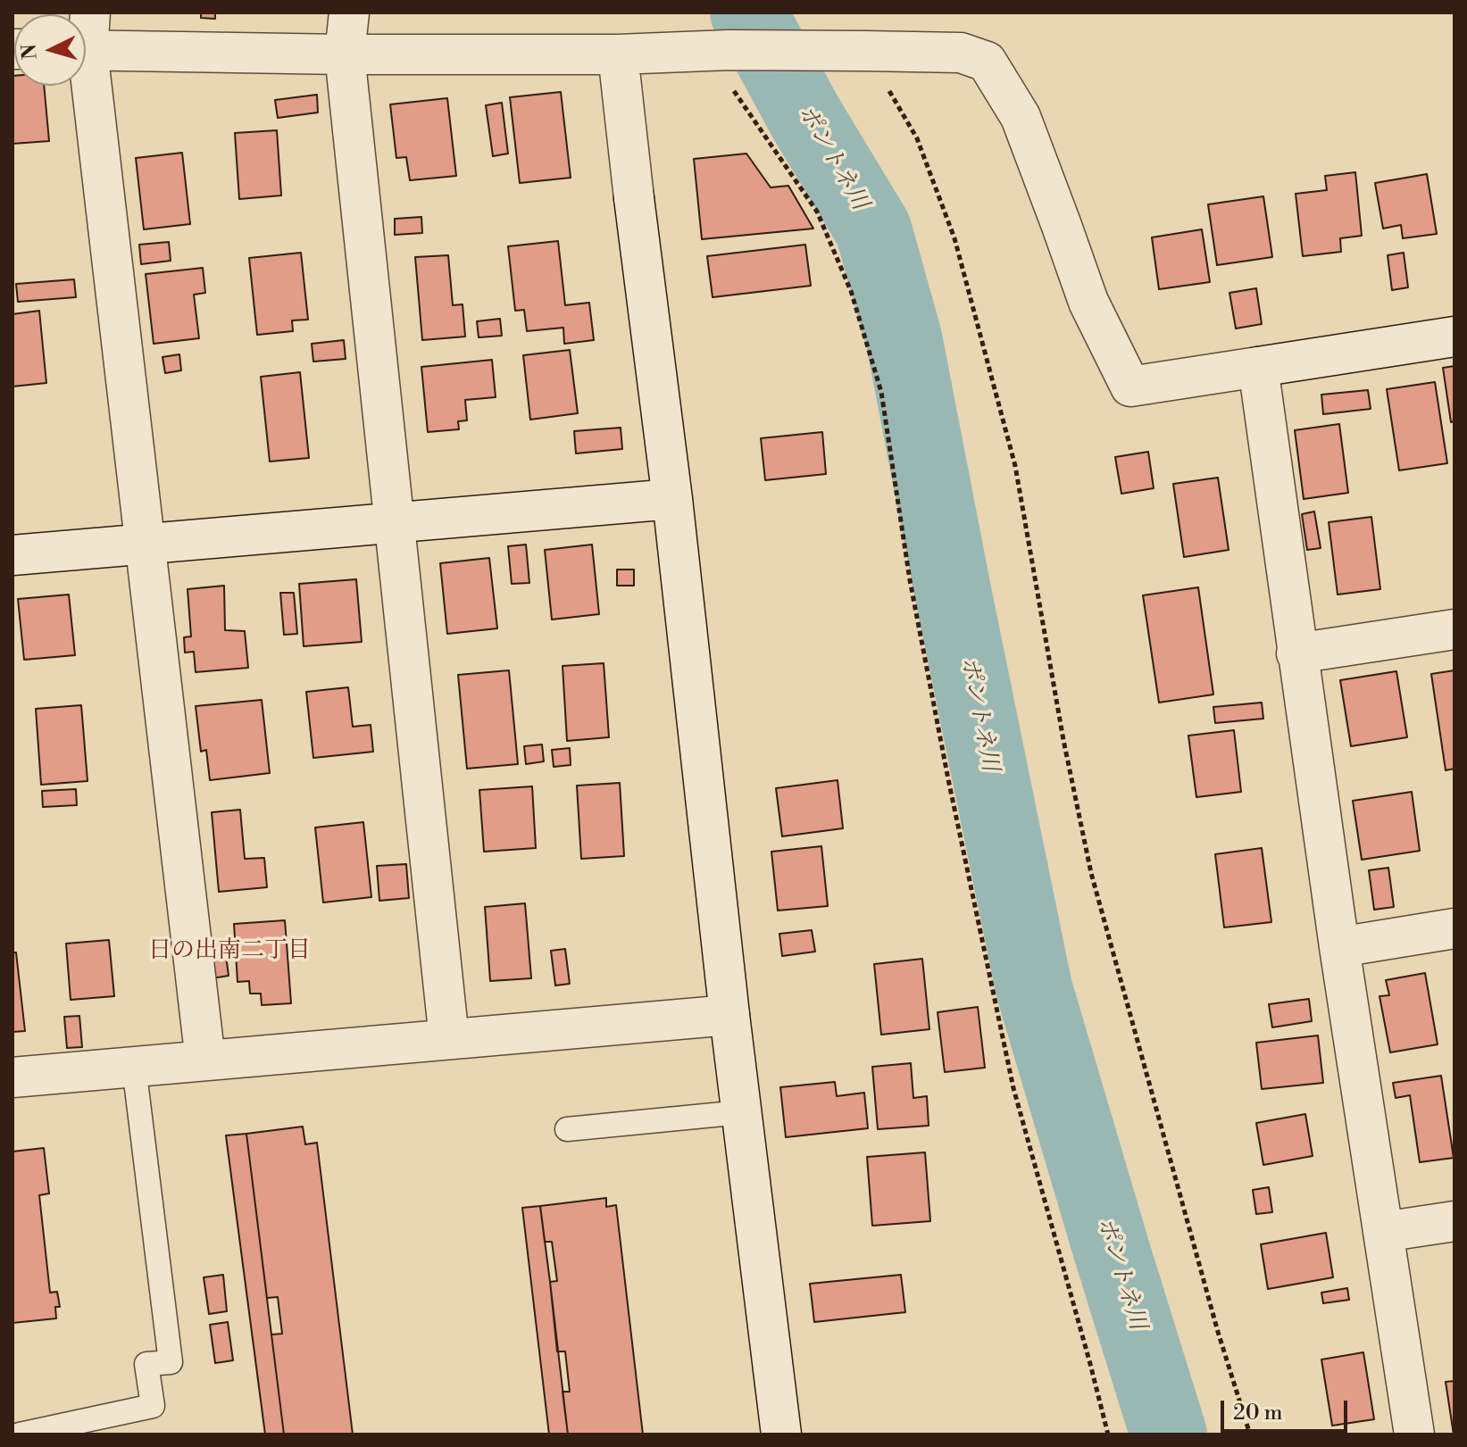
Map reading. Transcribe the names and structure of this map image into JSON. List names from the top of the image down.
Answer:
{
  "districts": ["日の出南二丁目"],
  "water": ["ポントネ川"],
  "scale_bar": "20 m",
  "north": "left"
}
